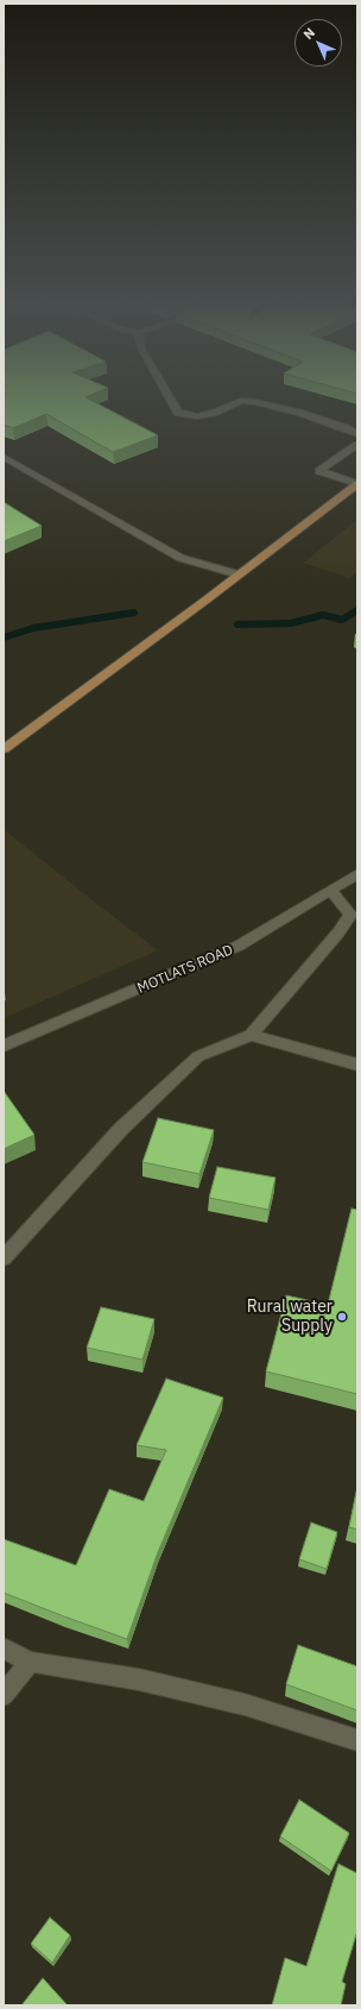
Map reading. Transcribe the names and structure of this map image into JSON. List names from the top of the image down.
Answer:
{
  "streets": {
    "street": ["MOTLATS ROAD"]
  },
  "places": ["Rural water Supply"],
  "north": "top left"
}
